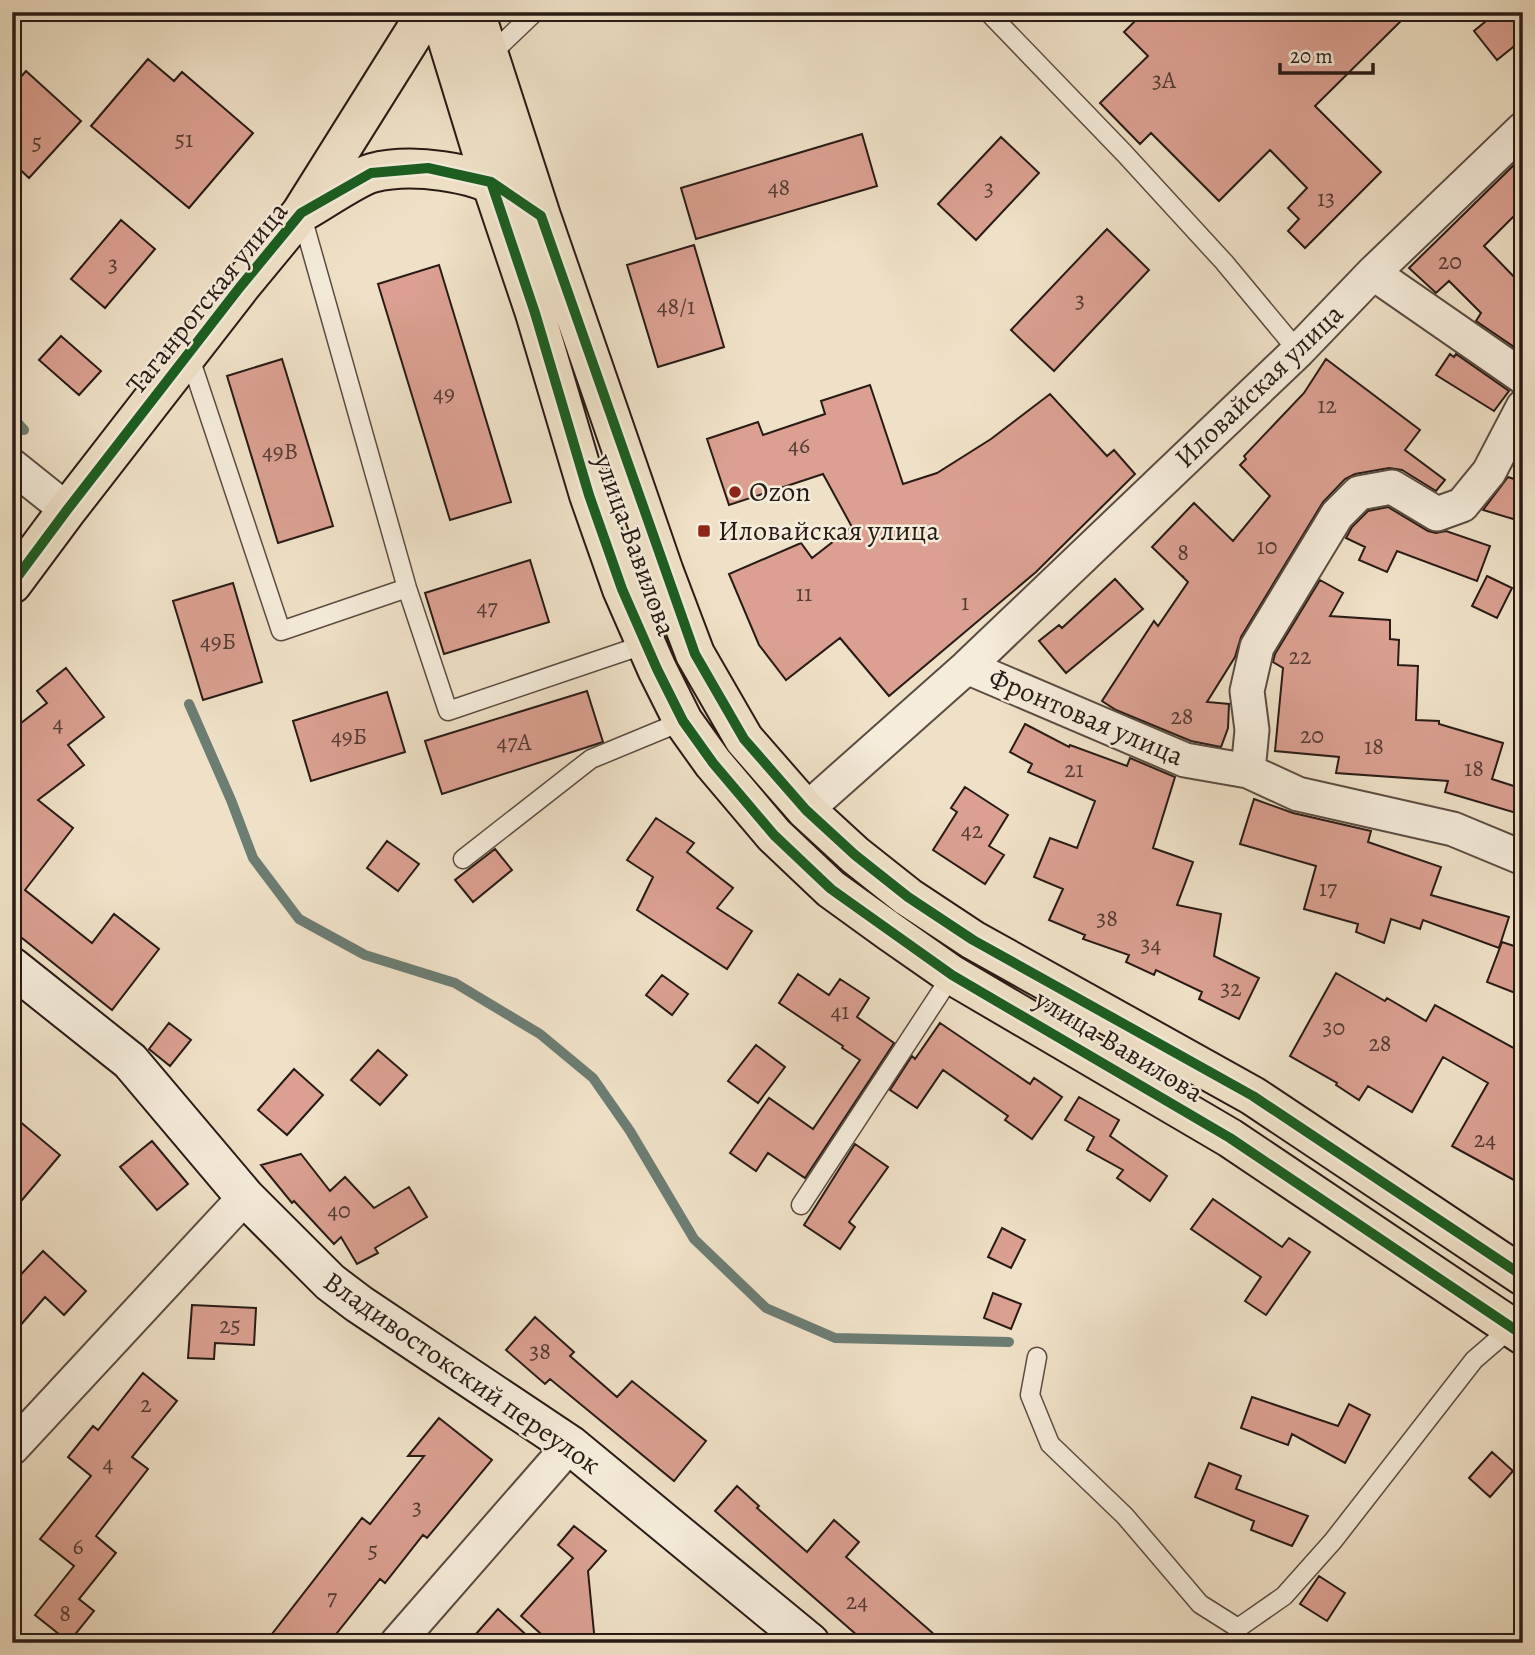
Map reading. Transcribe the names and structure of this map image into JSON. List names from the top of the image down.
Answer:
{
  "streets": {
    "main road": ["Таганрогская улица", "улица Вавилова"],
    "street": ["Иловайская улица", "Фронтовая улица", "Владивостокский переулок"]
  },
  "crossings": [
    ["Таганрогская улица", "улица Вавилова"],
    ["Иловайская улица", "улица Вавилова"],
    ["Иловайская улица", "Фронтовая улица"]
  ],
  "places": {
    "other": ["Ozon"],
    "transit": ["Иловайская улица"]
  },
  "house_numbers": [
    "3А",
    "51",
    "5",
    "48",
    "3",
    "13",
    "20",
    "3",
    "3",
    "48/1",
    "49",
    "12",
    "46",
    "49В",
    "10",
    "8",
    "11",
    "1",
    "47",
    "49Б",
    "22",
    "28",
    "4",
    "20",
    "49Б",
    "47А",
    "18",
    "18",
    "21",
    "42",
    "17",
    "38",
    "34",
    "32",
    "41",
    "30",
    "28",
    "24",
    "40",
    "25",
    "38",
    "2",
    "4",
    "3",
    "6",
    "5",
    "7",
    "24",
    "8"
  ],
  "scale_bar": "20 m"
}
